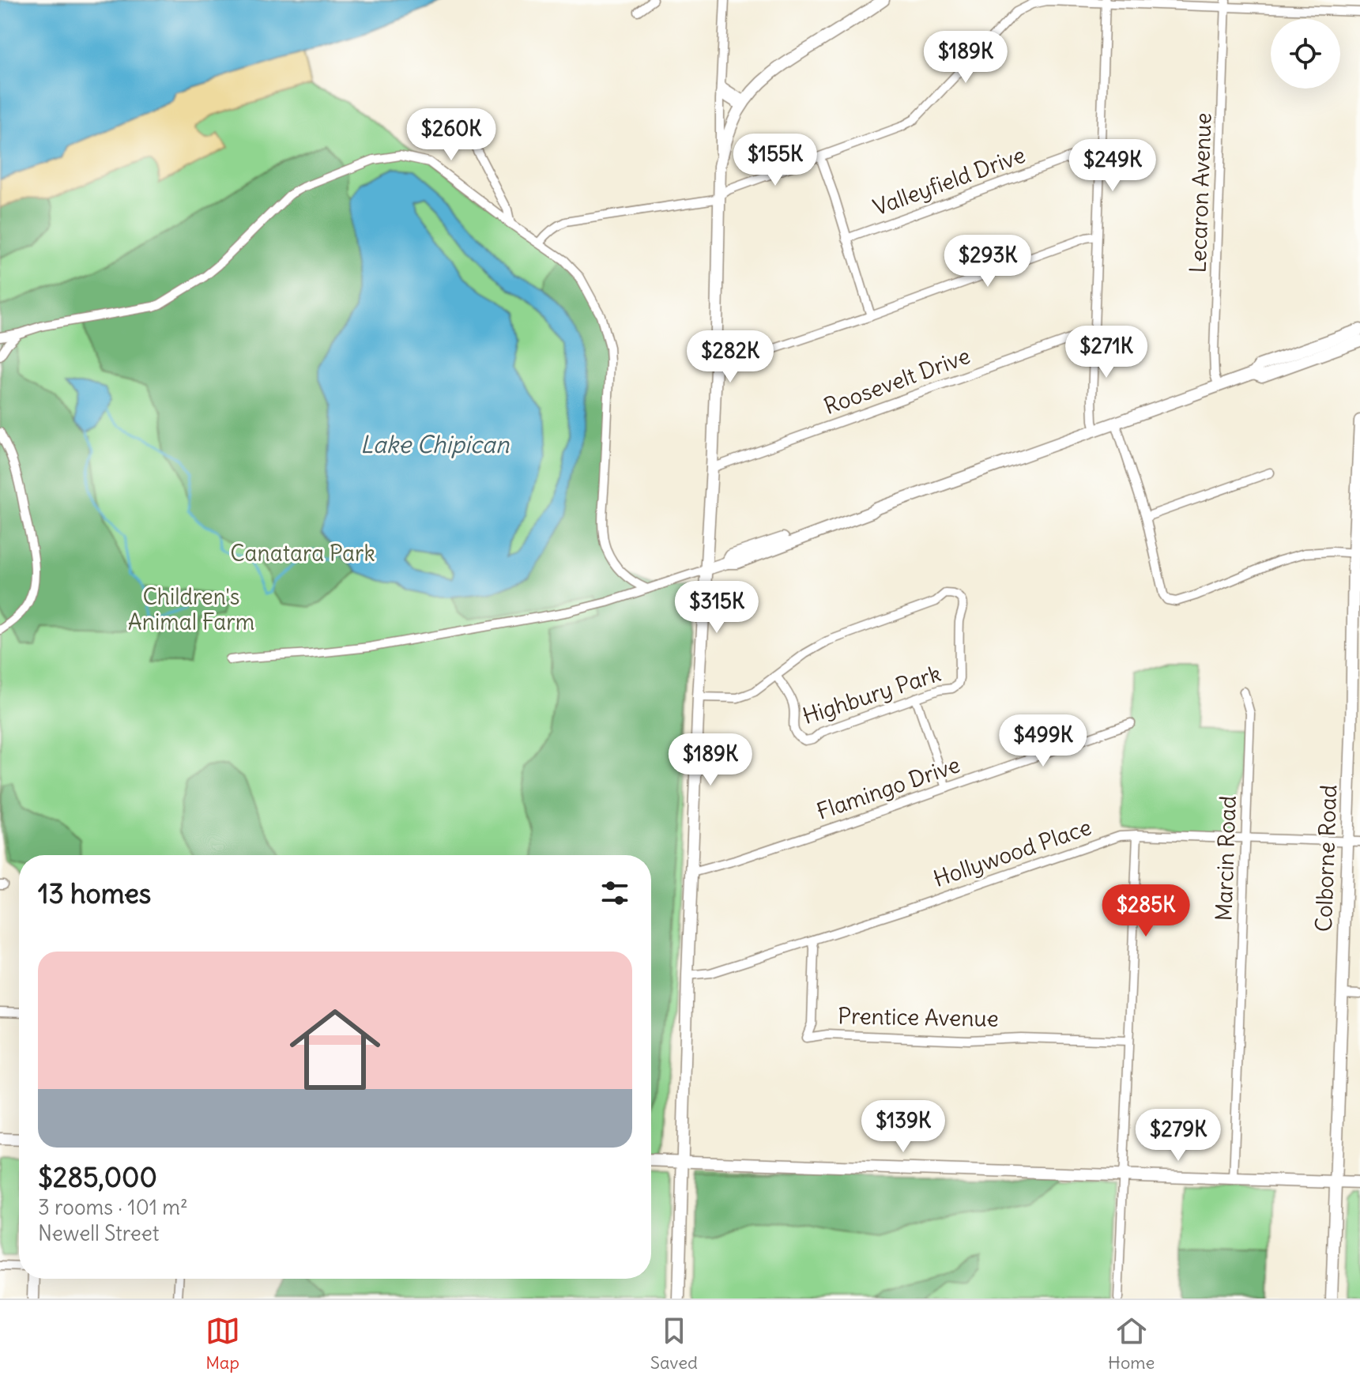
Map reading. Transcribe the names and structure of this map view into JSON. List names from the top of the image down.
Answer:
{
  "streets": {
    "main road": ["Colborne Road"],
    "street": [
      "Valleyfield Drive",
      "Lecaron Avenue",
      "Roosevelt Drive",
      "Highbury Park",
      "Flamingo Drive",
      "Hollywood Place",
      "Marcin Road",
      "Prentice Avenue"
    ]
  },
  "crossings": [
    ["Hollywood Place", "Marcin Road"],
    ["Hollywood Place", "Colborne Road"],
    ["Hollywood Place", "Prentice Avenue"]
  ],
  "water": ["Lake Chipican"],
  "parks": ["Canatara Park", "Children's Animal Farm"],
  "page": {
    "price": [
      "$189K",
      "$260K",
      "$155K",
      "$249K",
      "$293K",
      "$271K",
      "$282K",
      "$315K",
      "$499K",
      "$189K",
      "$285K",
      "$139K",
      "$279K"
    ],
    "heading": "13 homes",
    "list": [
      {
        "name": "$285,000",
        "note": "3 rooms · 101 m² · Newell Street"
      }
    ],
    "tabs": ["Map", "Saved", "Home"]
  }
}
